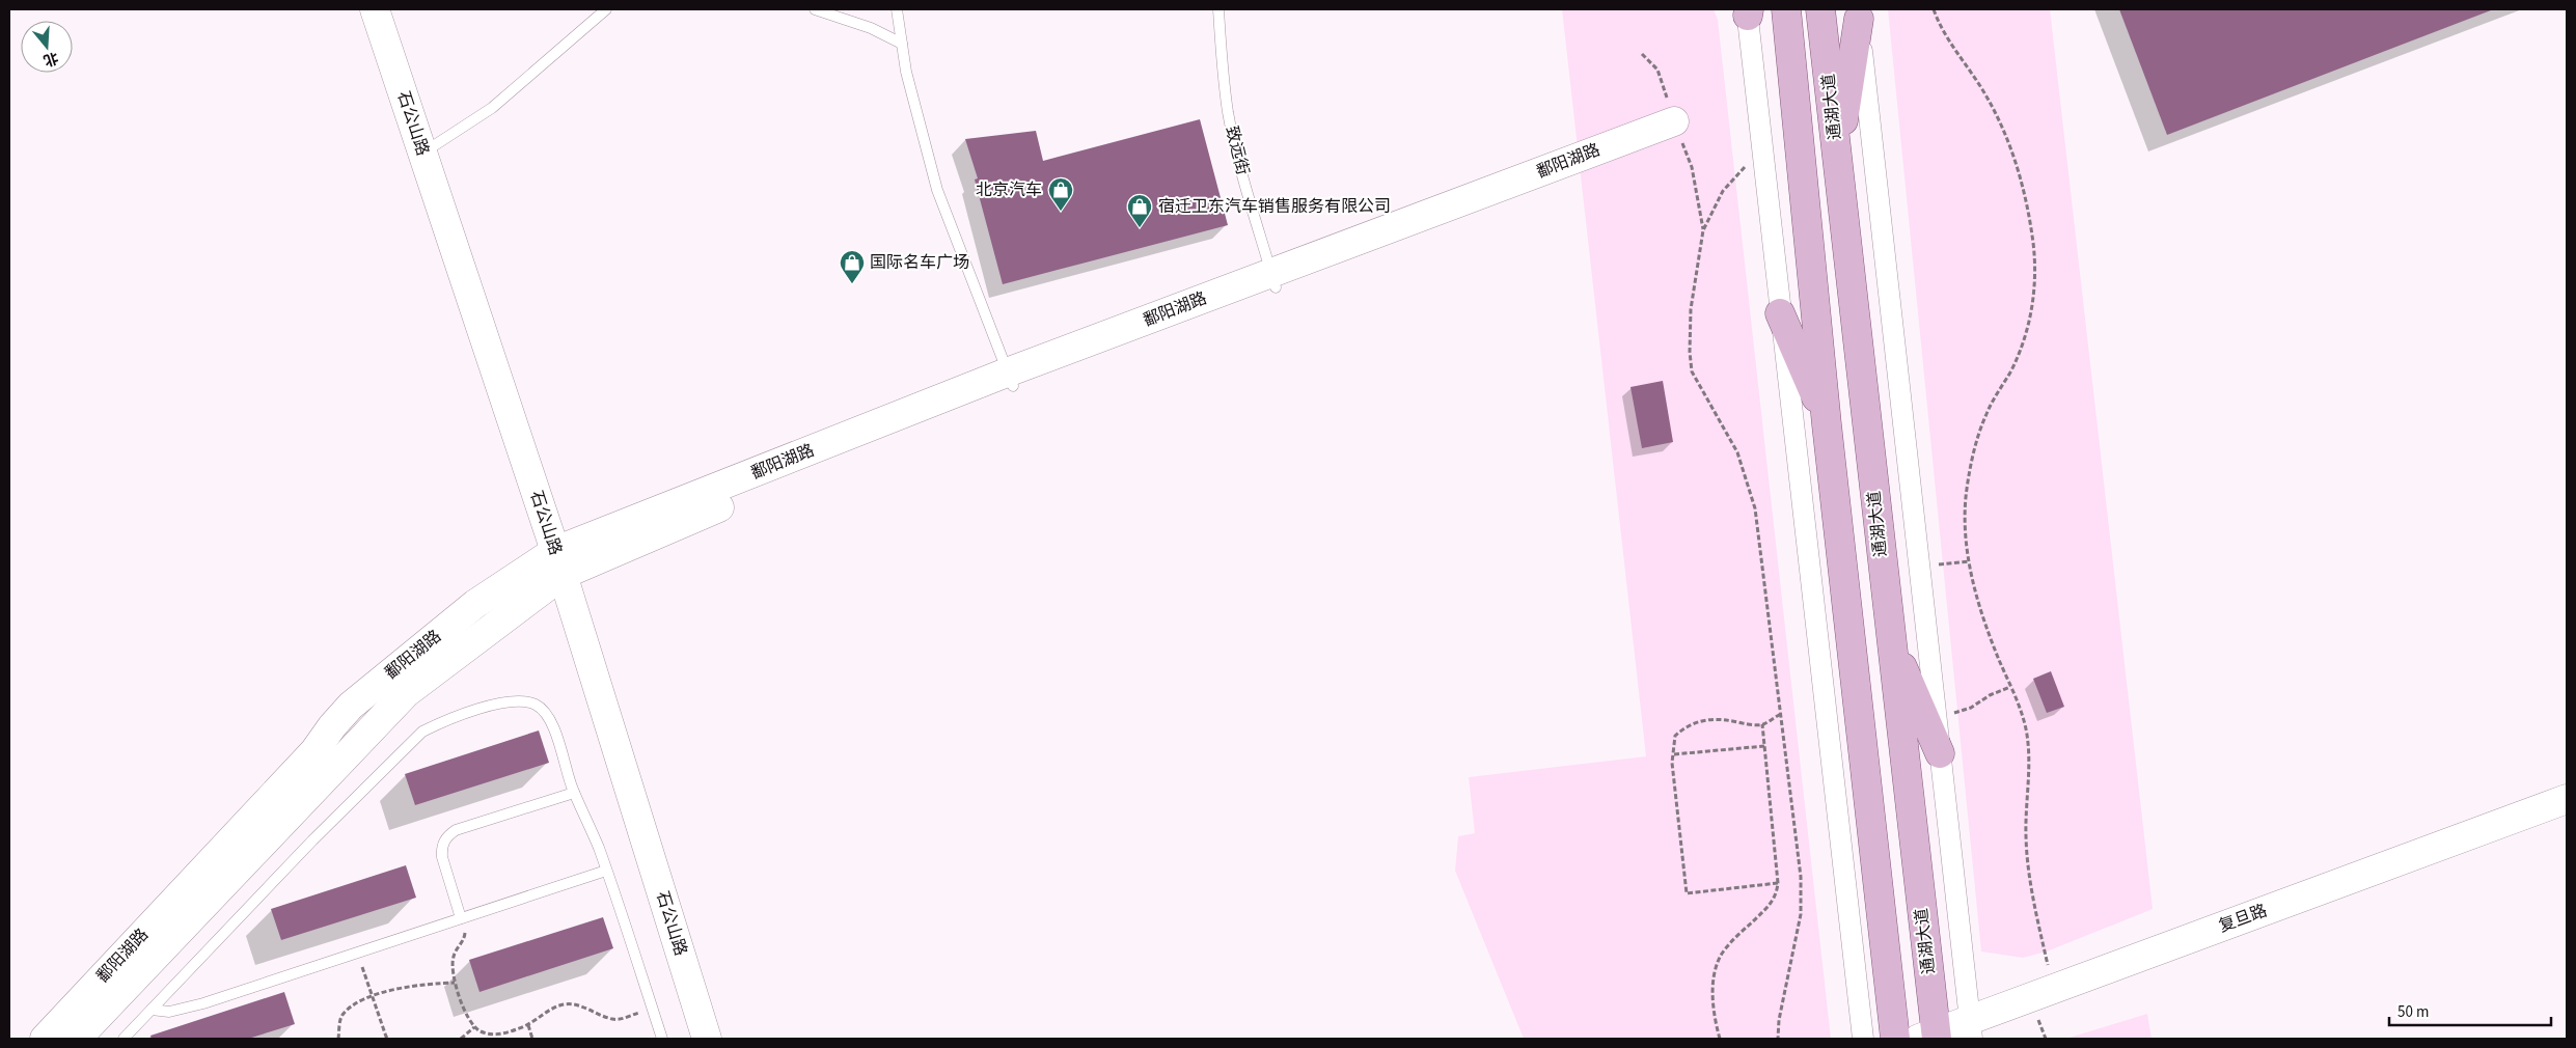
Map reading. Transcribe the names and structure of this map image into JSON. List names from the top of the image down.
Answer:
{
  "streets": {
    "main road": ["通湖大道"],
    "street": ["石公山路", "鄱阳湖路", "复旦路"],
    "lane": ["致远街"]
  },
  "crossings": [
    ["通湖大道", "复旦路"],
    ["石公山路", "鄱阳湖路"],
    ["致远街", "鄱阳湖路"]
  ],
  "places": {
    "shop": ["北京汽车", "宿迁卫东汽车销售服务有限公司", "国际名车广场"]
  },
  "scale_bar": "50 m",
  "north": "bottom"
}
